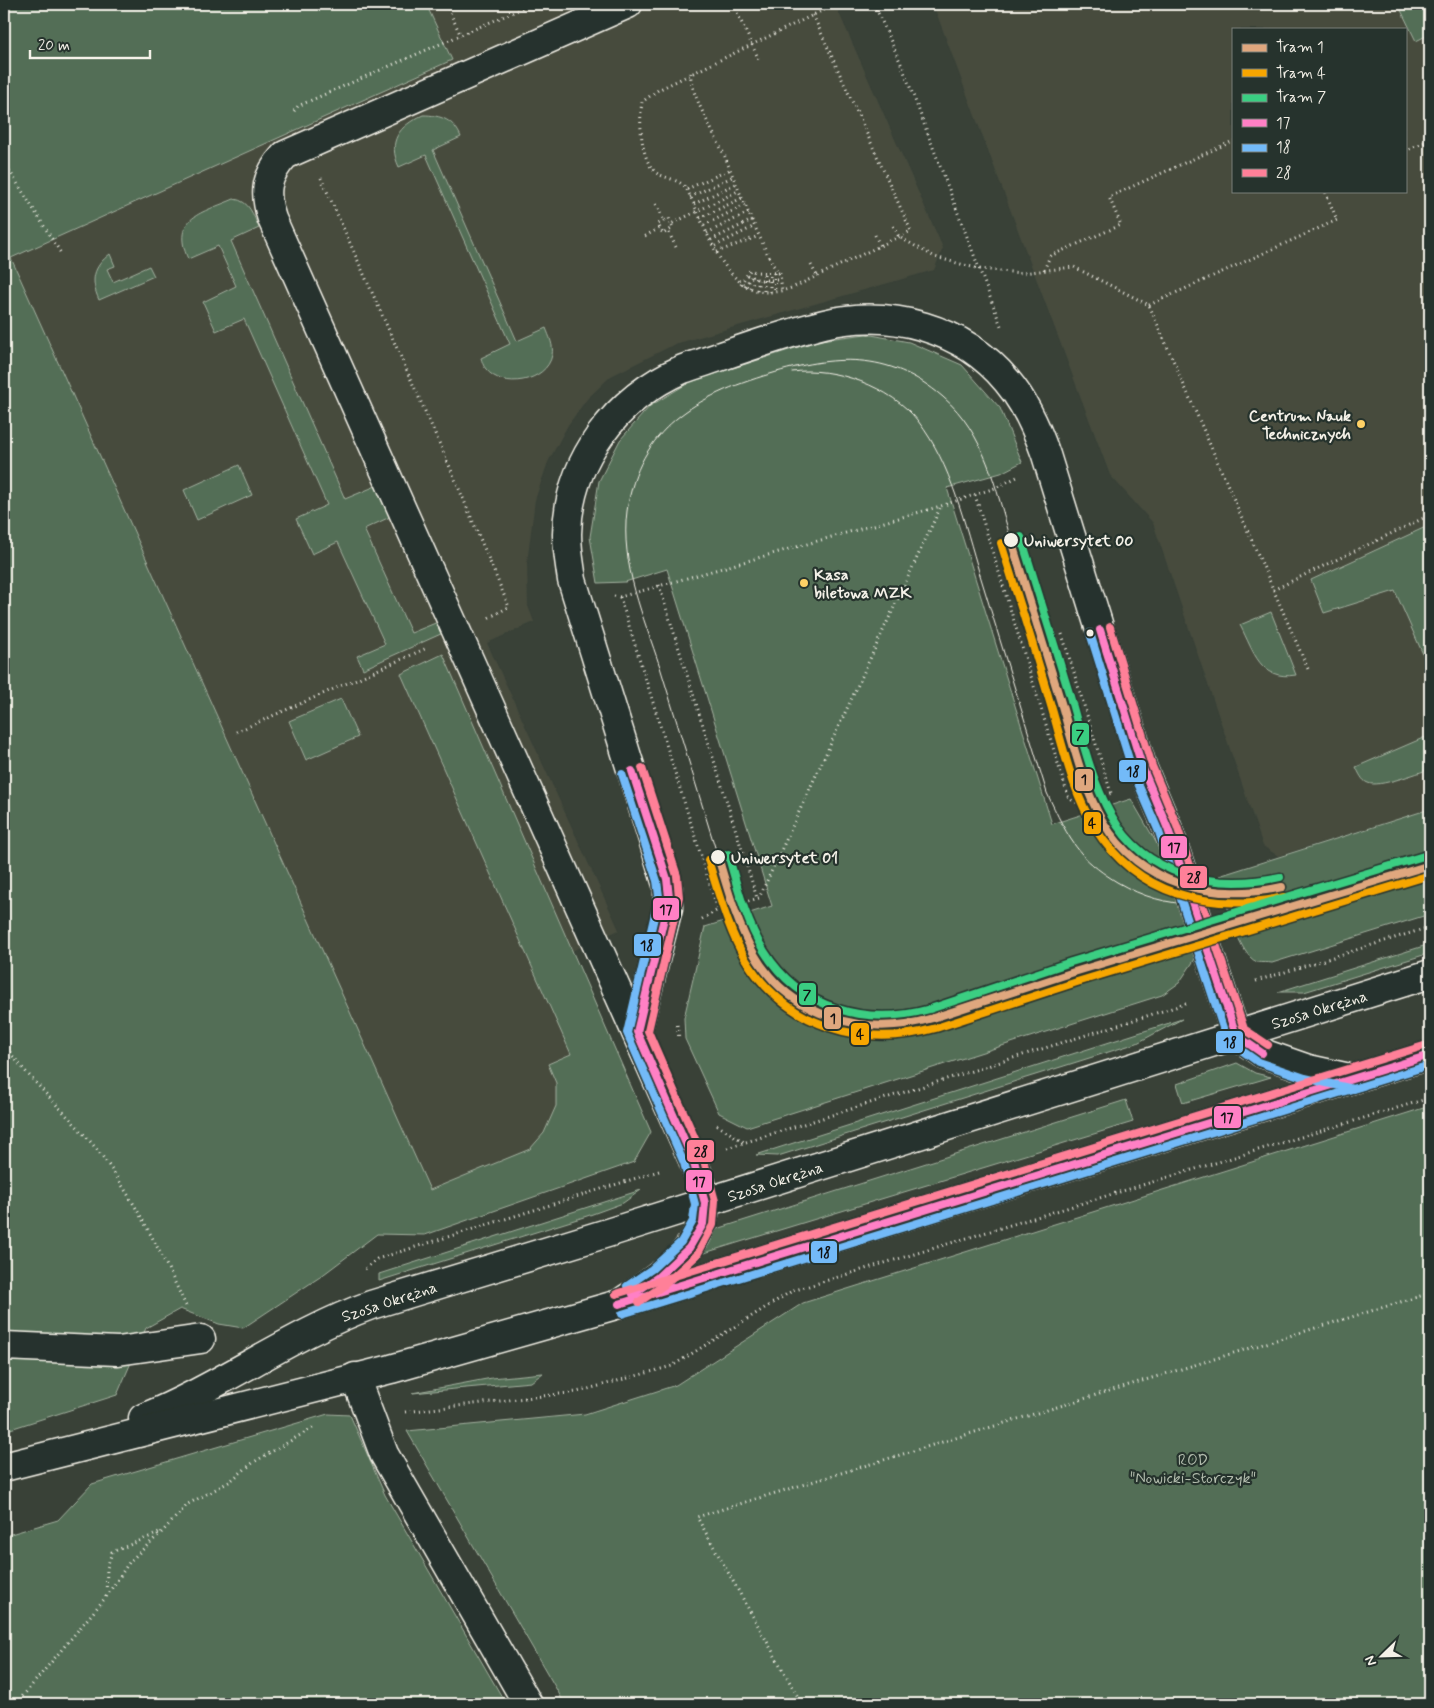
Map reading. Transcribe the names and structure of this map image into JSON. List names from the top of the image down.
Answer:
{
  "streets": {
    "street": ["Szosa Okrężna"]
  },
  "parks": ["ROD \"Nowicki-Storczyk\""],
  "places": [
    "Centrum Nauk Technicznych",
    "Uniwersytet 00",
    "Kasa biletowa MZK",
    "Uniwersytet 01"
  ],
  "lines": [
    "tram line 7",
    "tram line 1",
    "tram line 4",
    "transit line 28",
    "transit line 17",
    "transit line 18"
  ],
  "legend": [
    "Tram 1",
    "Tram 4",
    "Tram 7",
    "17",
    "18",
    "28"
  ],
  "scale_bar": "20 m",
  "north": "bottom left"
}
